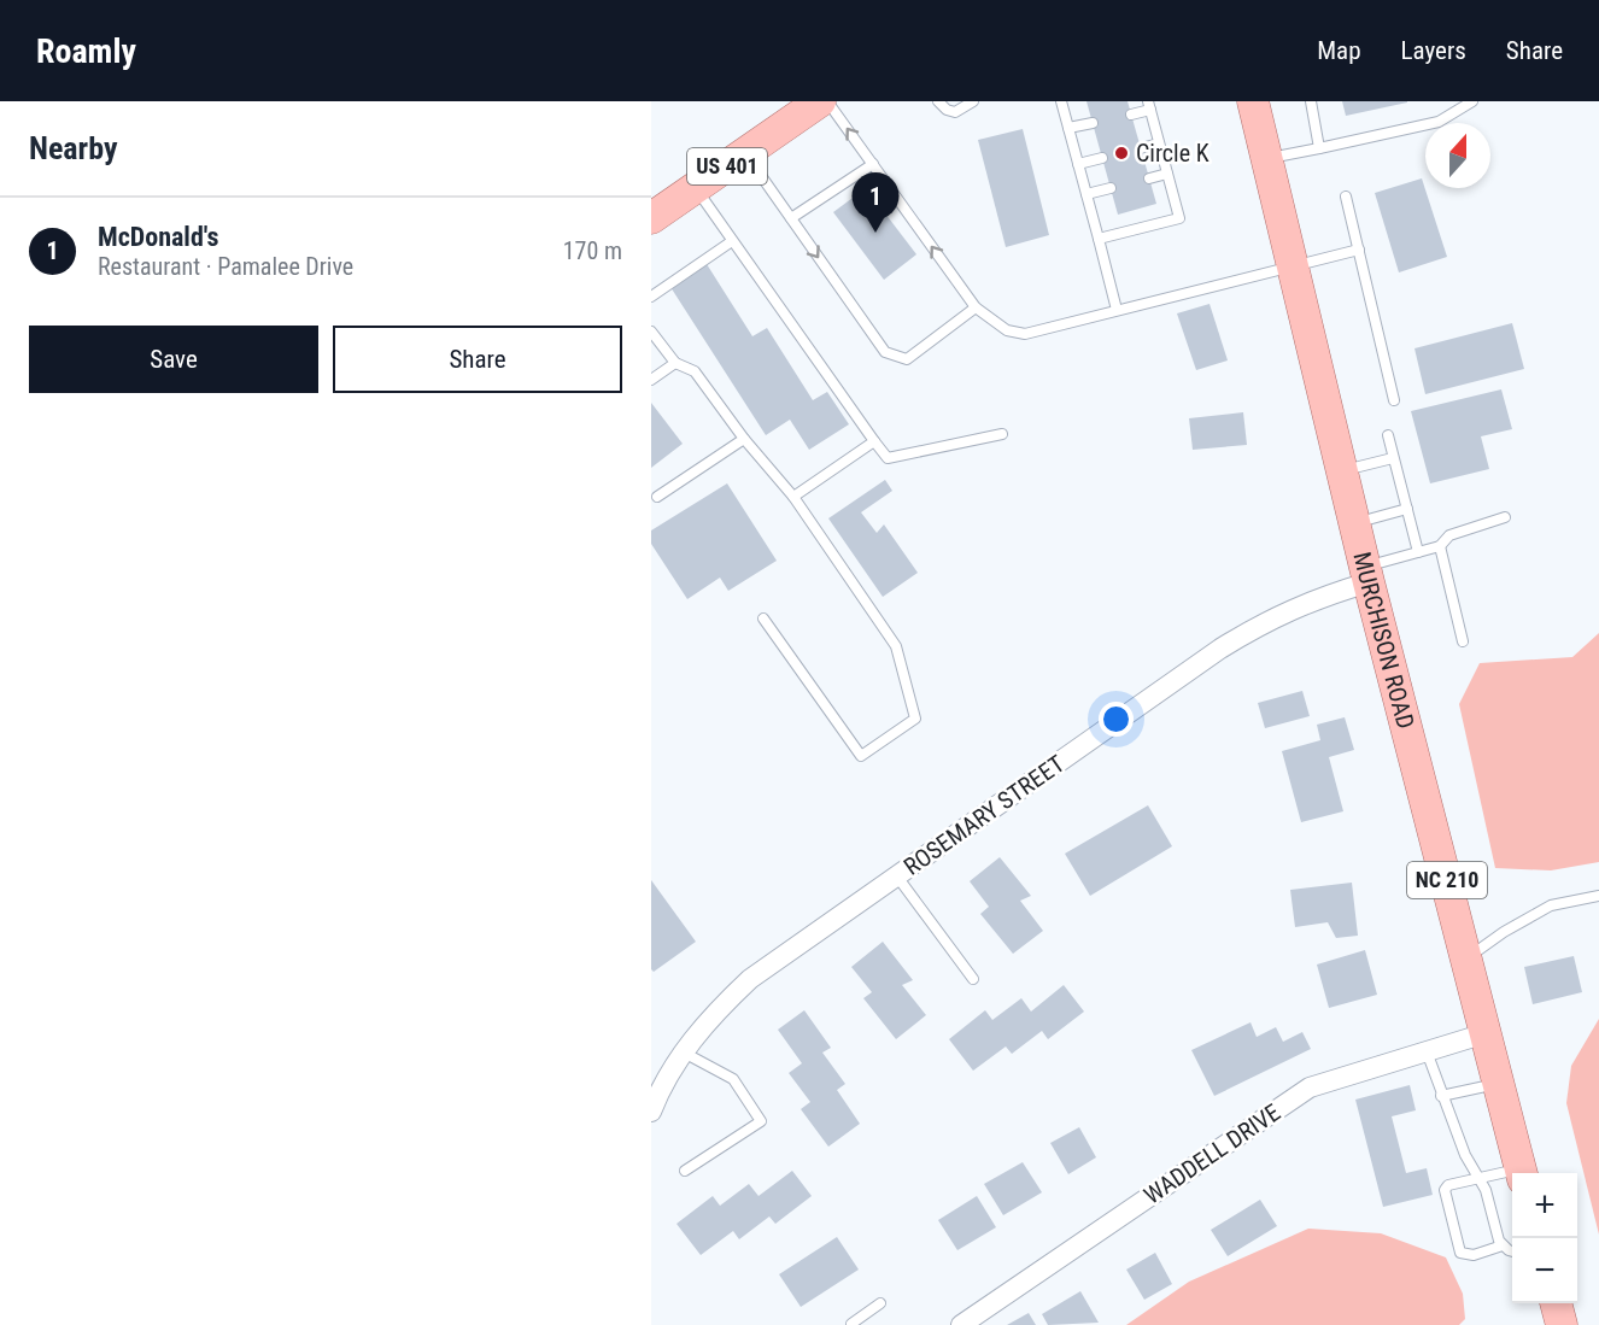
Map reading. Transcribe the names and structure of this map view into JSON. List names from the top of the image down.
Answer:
{
  "streets": {
    "main road": ["US 401", "MURCHISON ROAD", "NC 210"],
    "street": ["ROSEMARY STREET", "WADDELL DRIVE"]
  },
  "crossings": [
    ["MURCHISON ROAD", "ROSEMARY STREET"],
    ["MURCHISON ROAD", "WADDELL DRIVE"]
  ],
  "places": ["Circle K"],
  "north": "top",
  "page": {
    "header": "Roamly",
    "nav": ["Map", "Layers", "Share"],
    "heading": "Nearby",
    "pins": "1",
    "list": [
      {
        "mark": "1",
        "name": "McDonald's",
        "note": "Restaurant · Pamalee Drive",
        "value": "170 m"
      }
    ],
    "buttons": ["Save", "Share"],
    "map_buttons": ["+", "−"]
  }
}
